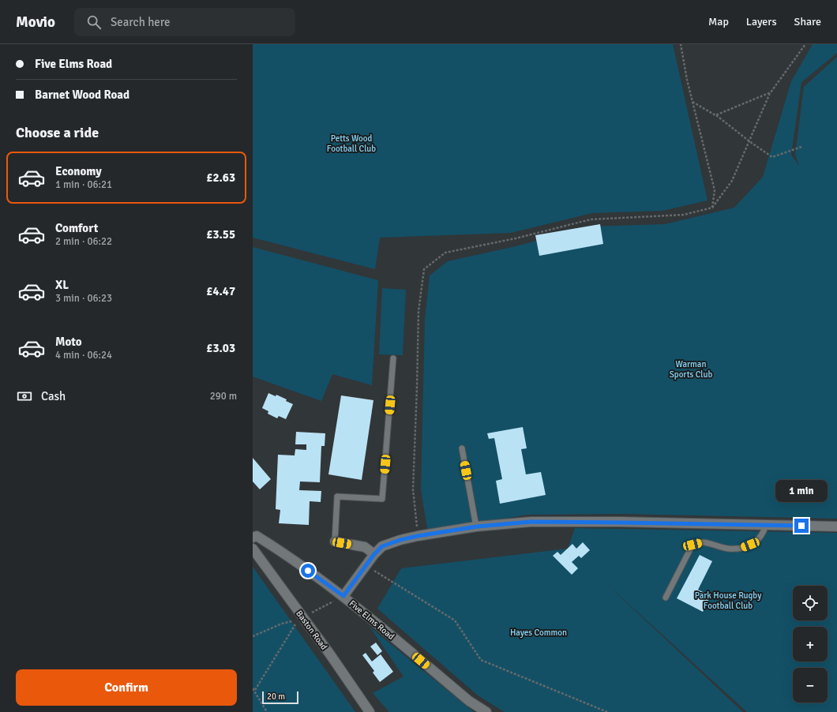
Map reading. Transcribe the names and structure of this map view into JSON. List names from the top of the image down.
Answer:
{
  "streets": {
    "street": ["Five Elms Road", "Baston Road"]
  },
  "parks": [
    "Petts Wood Football Club",
    "Warman Sports Club",
    "Park House Rugby Football Club",
    "Hayes Common"
  ],
  "scale_bar": "20 m",
  "page": {
    "header": "Movio",
    "search": "Search here",
    "nav": ["Map", "Layers", "Share"],
    "banner": ["Five Elms Road", "Barnet Wood Road"],
    "heading": "Choose a ride",
    "list": [
      {
        "name": "Economy",
        "note": "1 min · 06:21",
        "value": "£2.63"
      },
      {
        "name": "Comfort",
        "note": "2 min · 06:22",
        "value": "£3.55"
      },
      {
        "name": "XL",
        "note": "3 min · 06:23",
        "value": "£4.47"
      },
      {
        "name": "Moto",
        "note": "4 min · 06:24",
        "value": "£3.03"
      }
    ],
    "pay": ["Cash", "290 m"],
    "bubble": "1 min",
    "map_buttons": ["+", "−"],
    "buttons": "Confirm",
    "scale": "20 m"
  }
}
